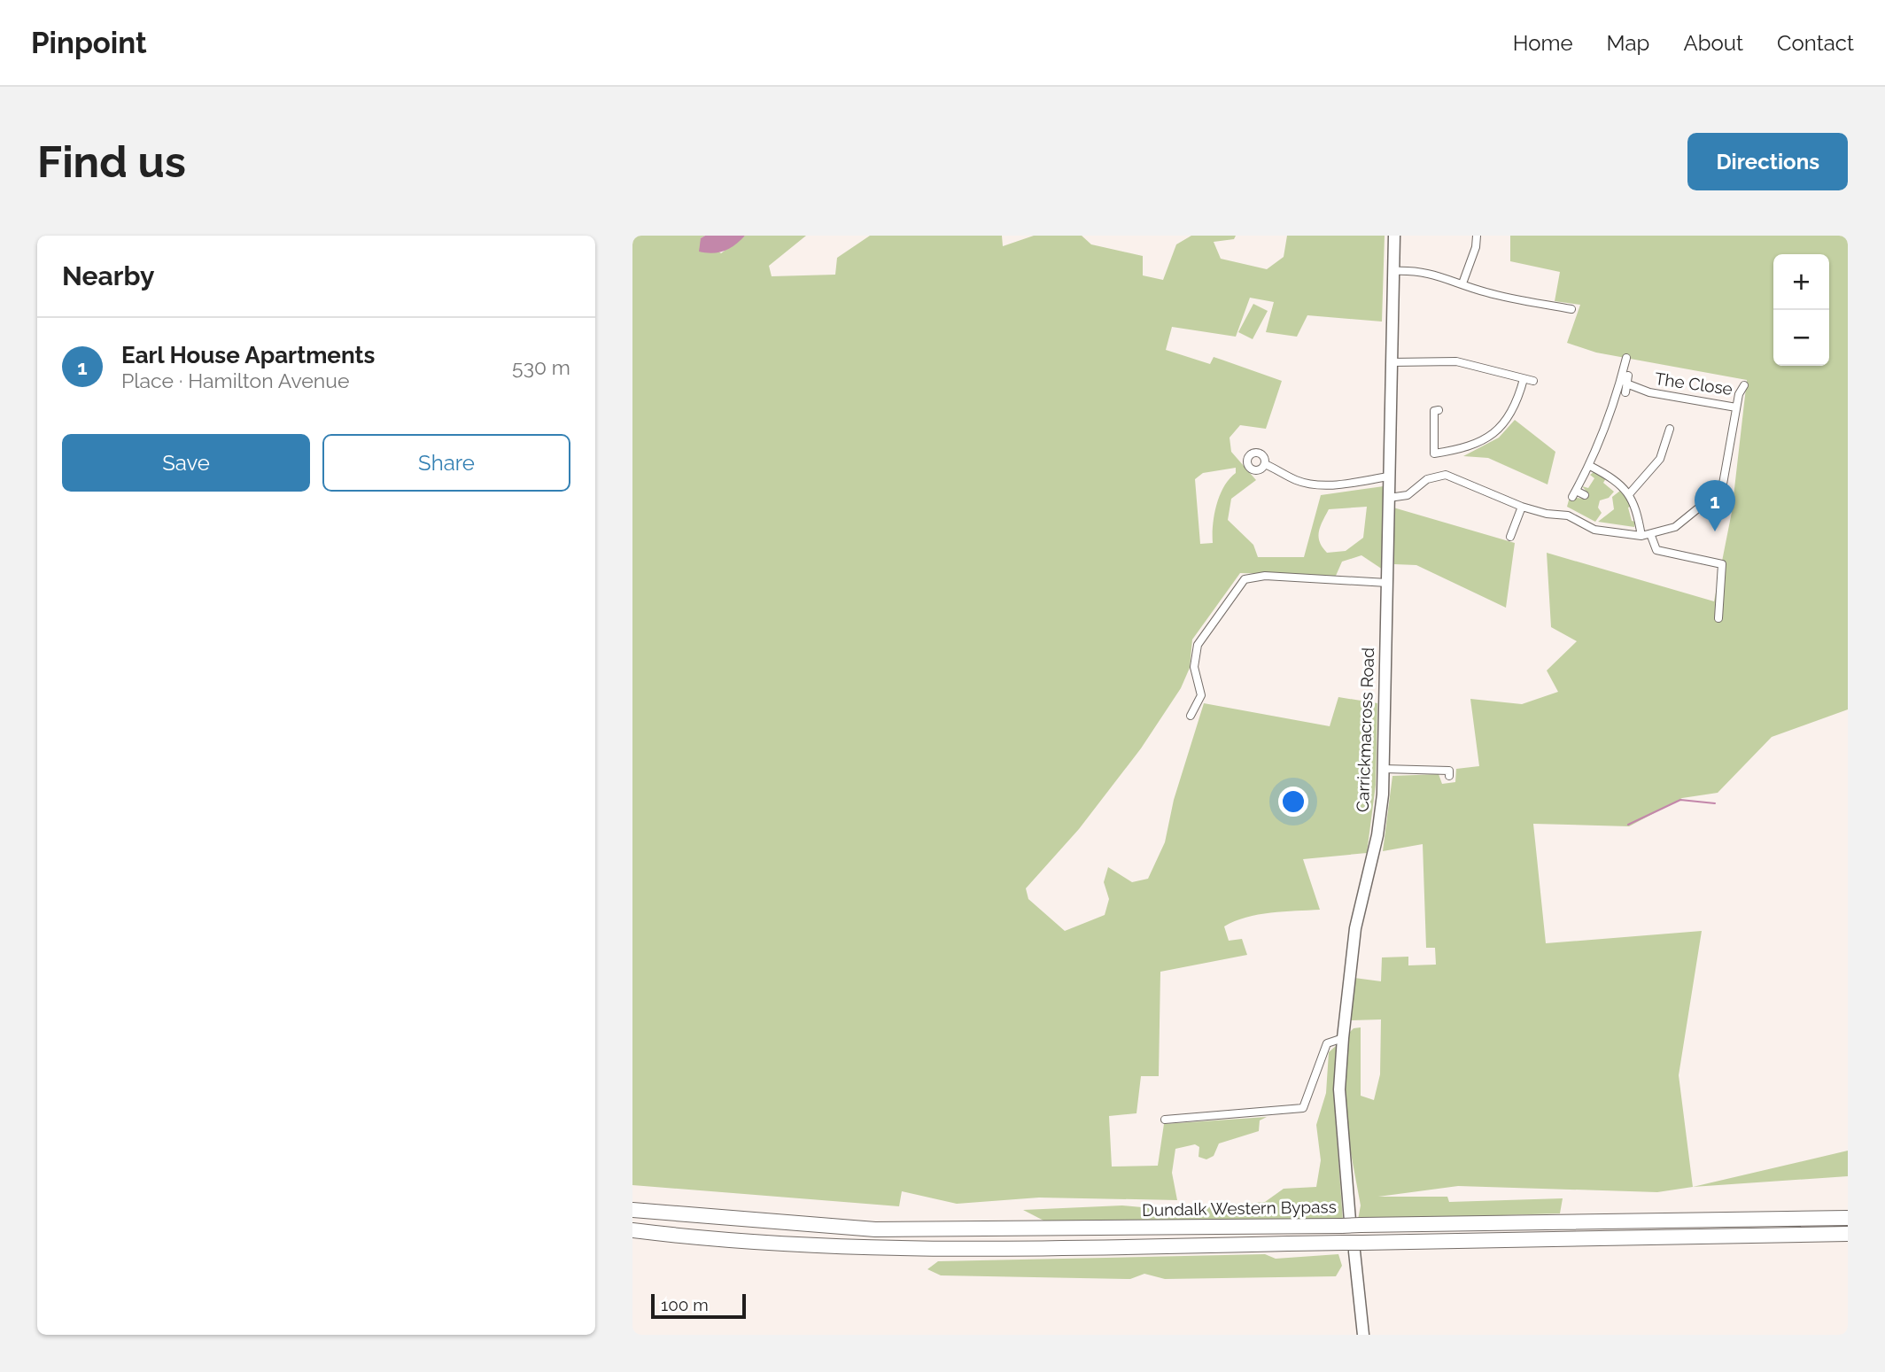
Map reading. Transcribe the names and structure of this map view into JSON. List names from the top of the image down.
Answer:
{
  "streets": {
    "highway": ["Dundalk Western Bypass"],
    "main road": ["Carrickmacross Road"],
    "street": ["The Close"]
  },
  "crossings": [
    ["Carrickmacross Road", "Dundalk Western Bypass"]
  ],
  "scale_bar": "100 m",
  "page": {
    "header": "Pinpoint",
    "nav": [
      "Home",
      "Map",
      "About",
      "Contact"
    ],
    "buttons": [
      "Directions",
      ["Save", "Share"]
    ],
    "title": "Find us",
    "heading": "Nearby",
    "map_buttons": ["+", "−"],
    "list": [
      {
        "mark": "1",
        "name": "Earl House Apartments",
        "note": "Place · Hamilton Avenue",
        "value": "530 m"
      }
    ],
    "pins": "1",
    "scale": "100 m"
  }
}
